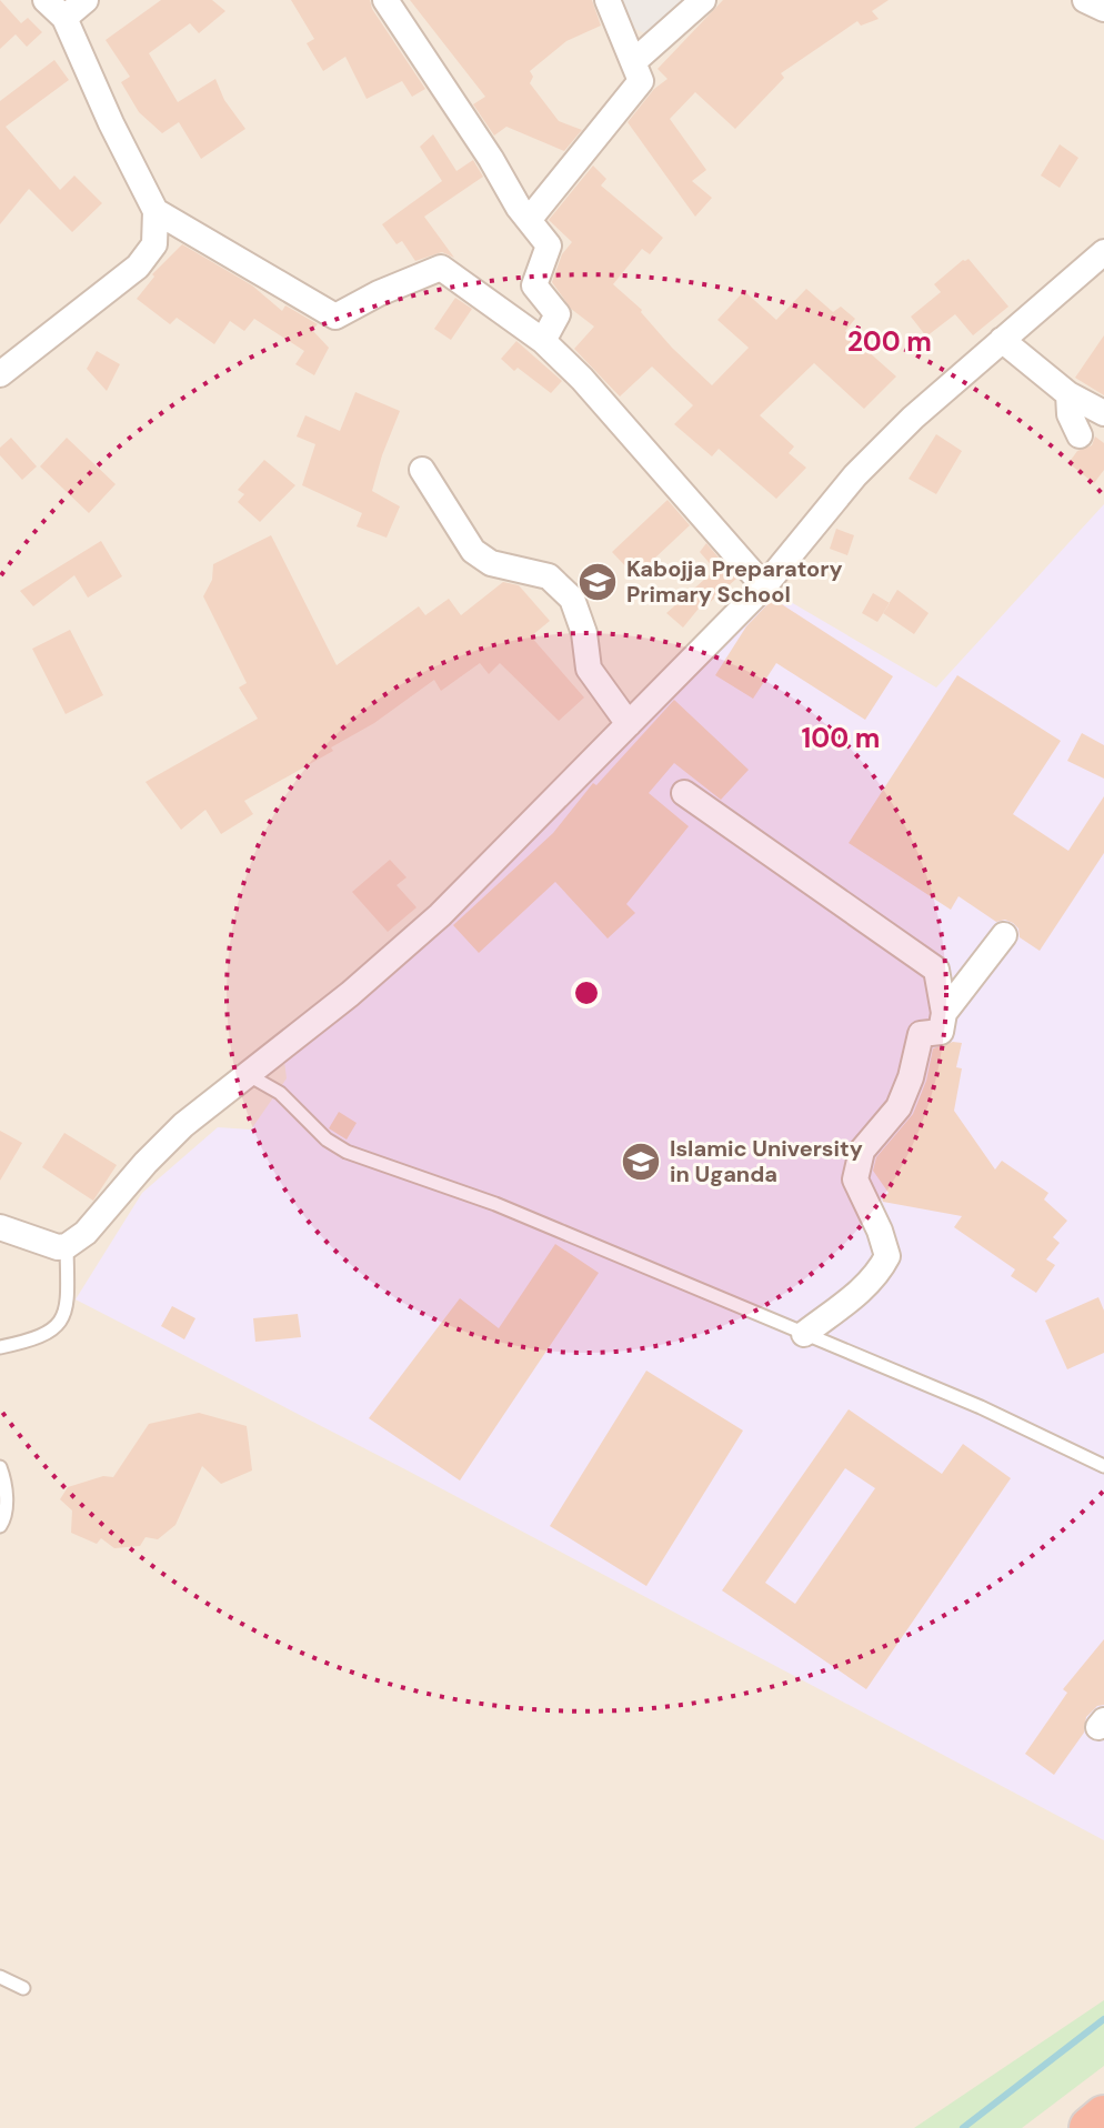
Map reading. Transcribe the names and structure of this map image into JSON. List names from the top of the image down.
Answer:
{
  "places": {
    "school or university": ["Kabojja Preparatory Primary School", "Islamic University in Uganda"]
  },
  "rings": ["200 m", "100 m"]
}
